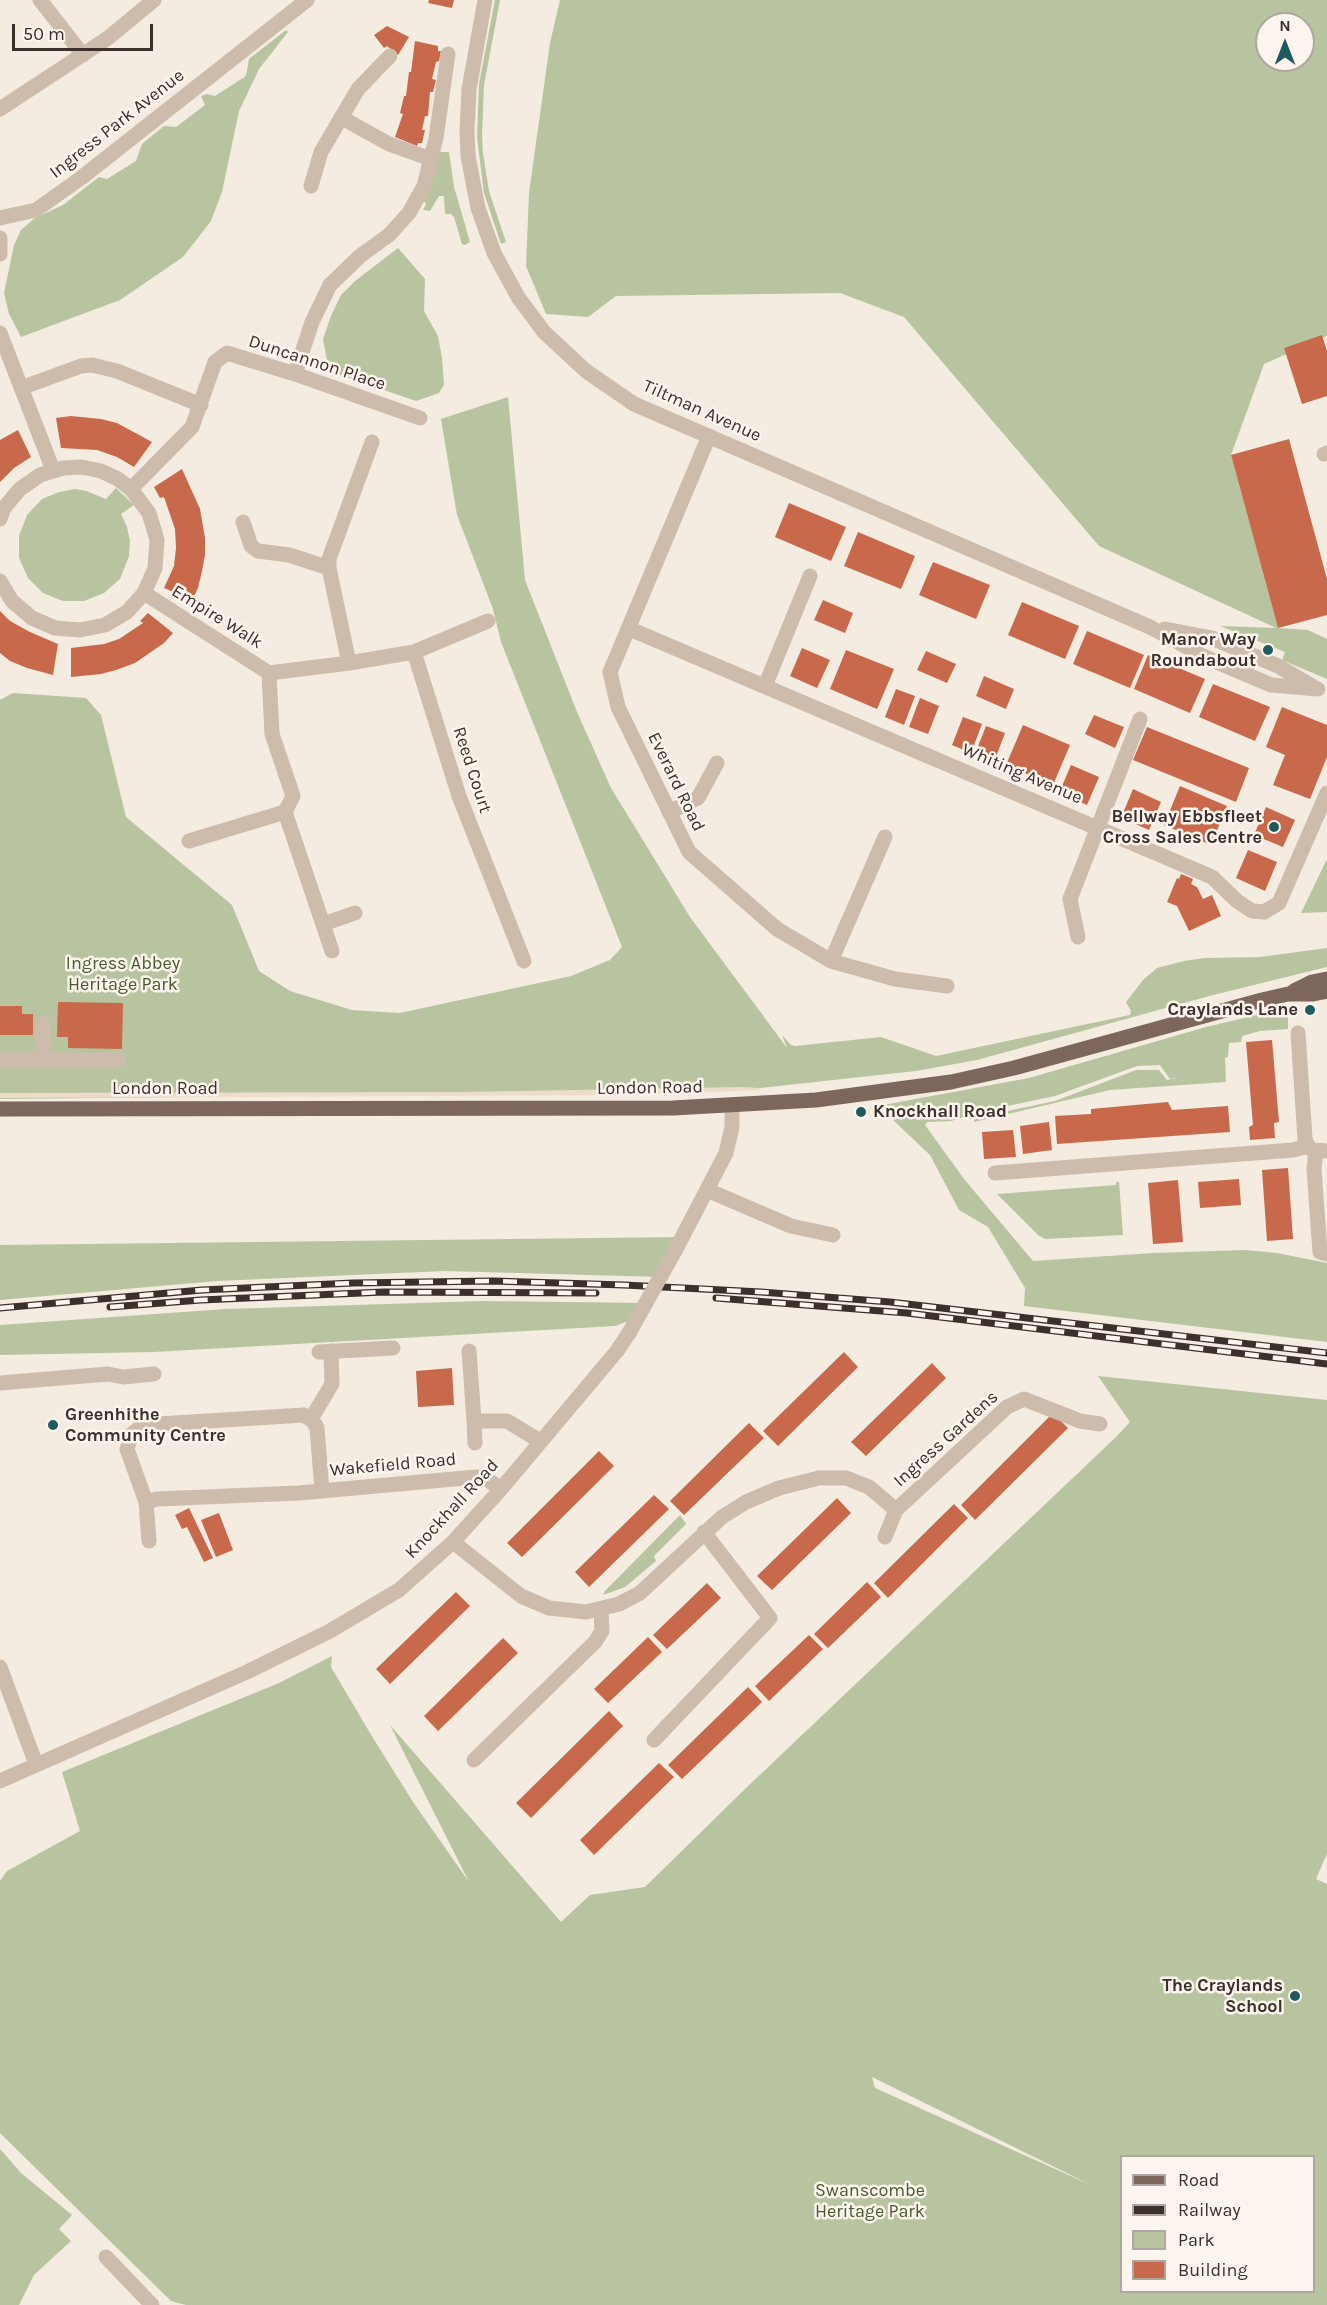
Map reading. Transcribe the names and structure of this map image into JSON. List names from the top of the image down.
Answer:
{
  "streets": {
    "main road": ["London Road"],
    "street": [
      "Ingress Park Avenue",
      "Duncannon Place",
      "Tiltman Avenue",
      "Empire Walk",
      "Reed Court",
      "Whiting Avenue",
      "Everard Road",
      "Ingress Gardens",
      "Wakefield Road",
      "Knockhall Road"
    ]
  },
  "crossings": [
    ["Tiltman Avenue", "Everard Road"],
    ["Whiting Avenue", "Everard Road"],
    ["London Road", "Knockhall Road"],
    ["Ingress Gardens", "Knockhall Road"],
    ["Wakefield Road", "Knockhall Road"]
  ],
  "parks": ["Ingress Abbey Heritage Park", "Swanscombe Heritage Park"],
  "places": [
    "Manor Way Roundabout",
    "Bellway Ebbsfleet Cross Sales Centre",
    "Craylands Lane",
    "Knockhall Road",
    "Greenhithe Community Centre",
    "The Craylands School"
  ],
  "legend": [
    "Road",
    "Railway",
    "Park",
    "Building"
  ],
  "scale_bar": "50 m",
  "north": "top"
}
